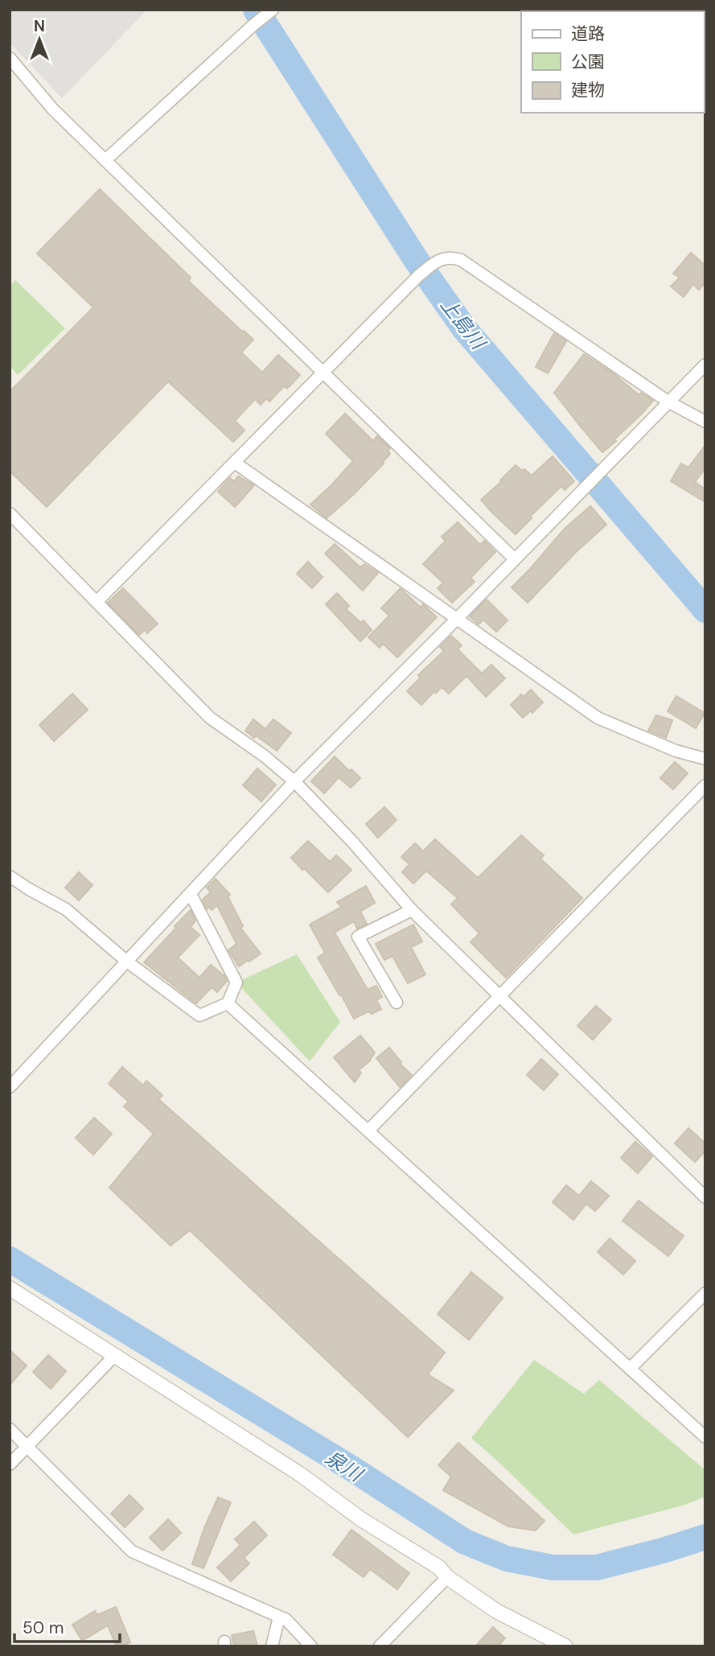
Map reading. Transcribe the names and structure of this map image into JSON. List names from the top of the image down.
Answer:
{
  "water": ["上島川", "泉川"],
  "legend": ["道路", "公園", "建物"],
  "scale_bar": "50 m",
  "north": "top"
}
